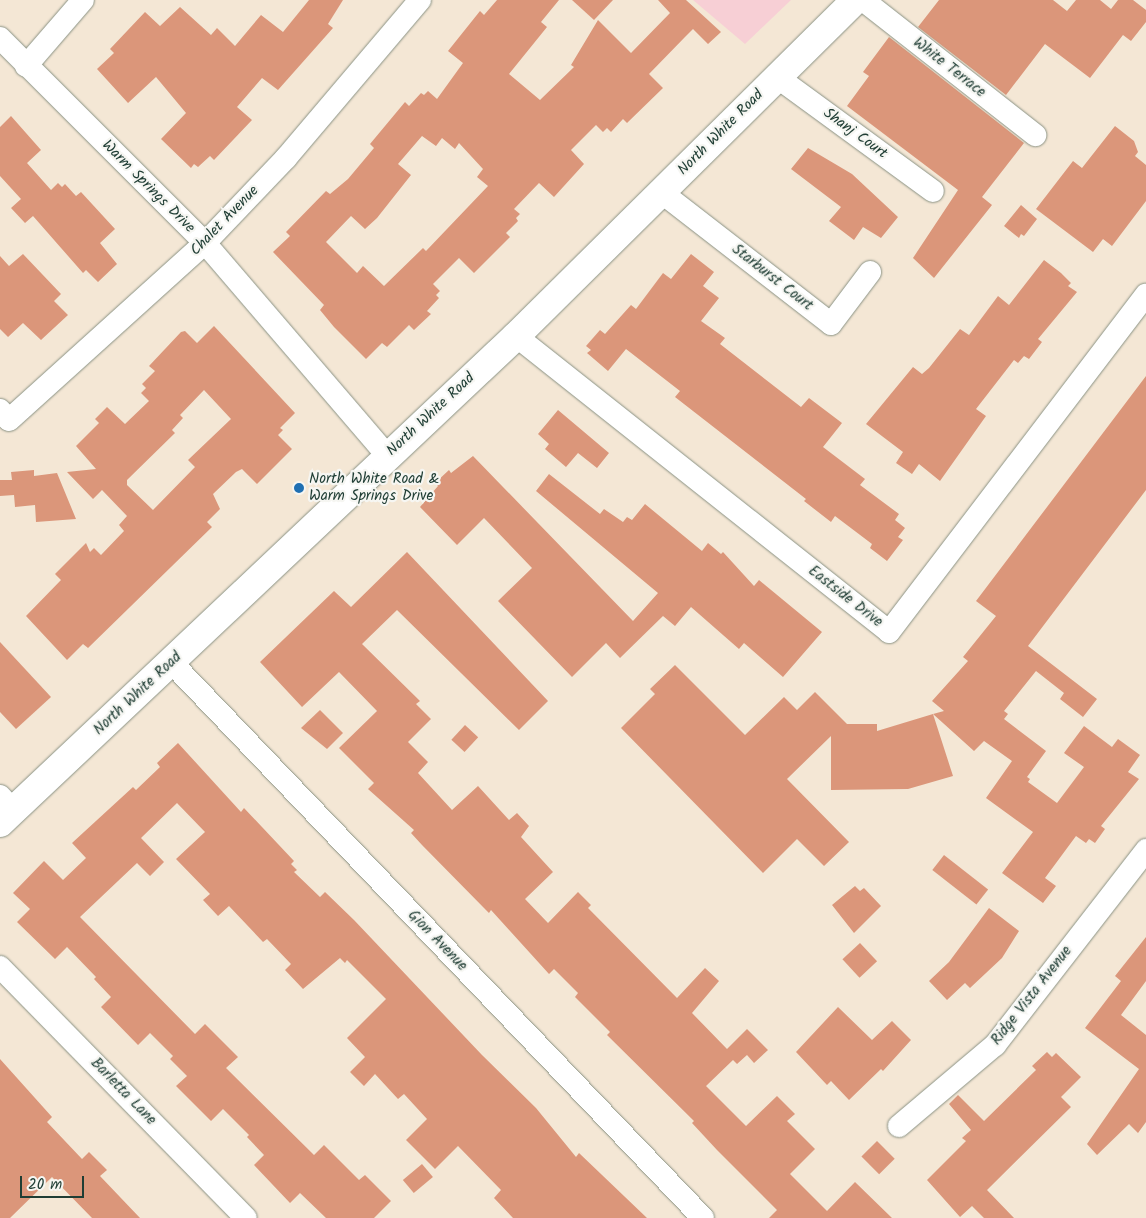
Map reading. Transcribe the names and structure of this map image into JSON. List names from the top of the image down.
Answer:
{
  "streets": {
    "main road": ["North White Road"],
    "street": [
      "White Terrace",
      "Shanj Court",
      "Warm Springs Drive",
      "Chalet Avenue",
      "Starburst Court",
      "Eastside Drive",
      "Gion Avenue",
      "Ridge Vista Avenue",
      "Barletta Lane"
    ]
  },
  "crossings": [
    ["North White Road", "Shanj Court"],
    ["North White Road", "Warm Springs Drive"],
    ["North White Road", "Starburst Court"],
    ["North White Road", "Eastside Drive"],
    ["North White Road", "Gion Avenue"],
    ["Warm Springs Drive", "Chalet Avenue"]
  ],
  "places": ["North White Road & Warm Springs Drive"],
  "scale_bar": "20 m"
}
